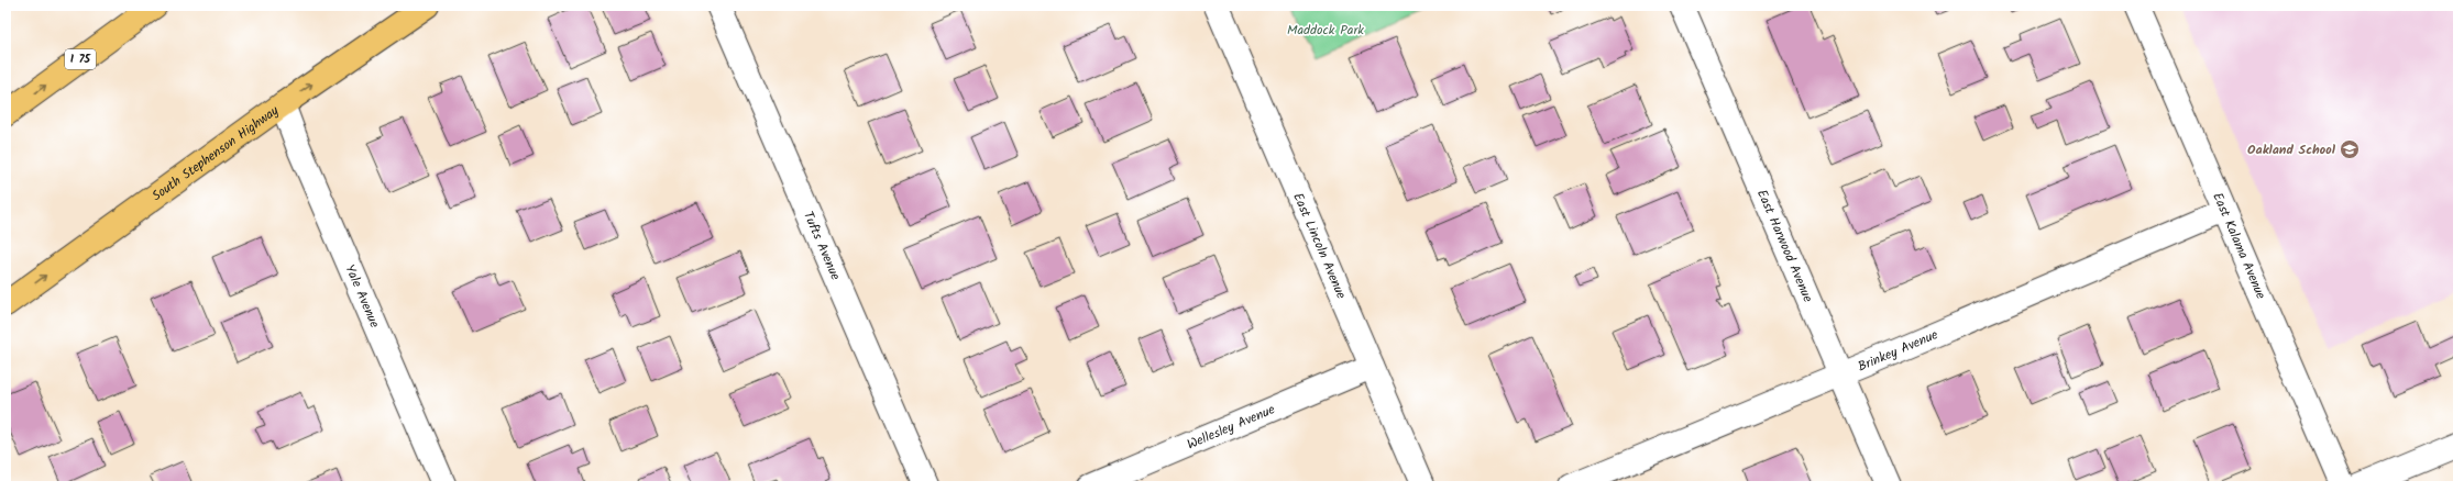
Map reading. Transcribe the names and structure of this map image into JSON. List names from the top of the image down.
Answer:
{
  "streets": {
    "main road": ["I 75", "South Stephenson Highway"],
    "street": [
      "Tufts Avenue",
      "East Lincoln Avenue",
      "East Harwood Avenue",
      "East Kalama Avenue",
      "Yale Avenue",
      "Brinkey Avenue",
      "Wellesley Avenue"
    ]
  },
  "crossings": [
    ["South Stephenson Highway", "Yale Avenue"],
    ["East Lincoln Avenue", "Wellesley Avenue"],
    ["East Harwood Avenue", "Brinkey Avenue"],
    ["East Kalama Avenue", "Brinkey Avenue"]
  ],
  "parks": ["Maddock Park"],
  "places": {
    "school or university": ["Oakland School"]
  }
}
